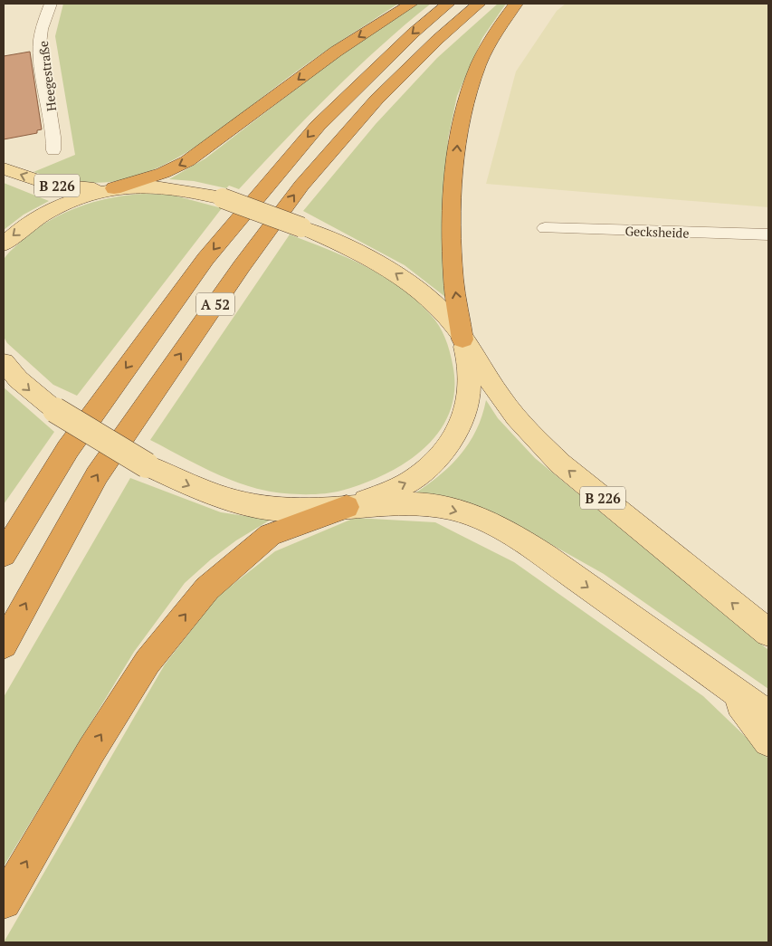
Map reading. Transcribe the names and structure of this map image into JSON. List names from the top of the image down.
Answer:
{
  "streets": {
    "highway": ["A 52"],
    "main road": ["B 226"],
    "street": ["Heegestraße", "Gecksheide"]
  }
}
